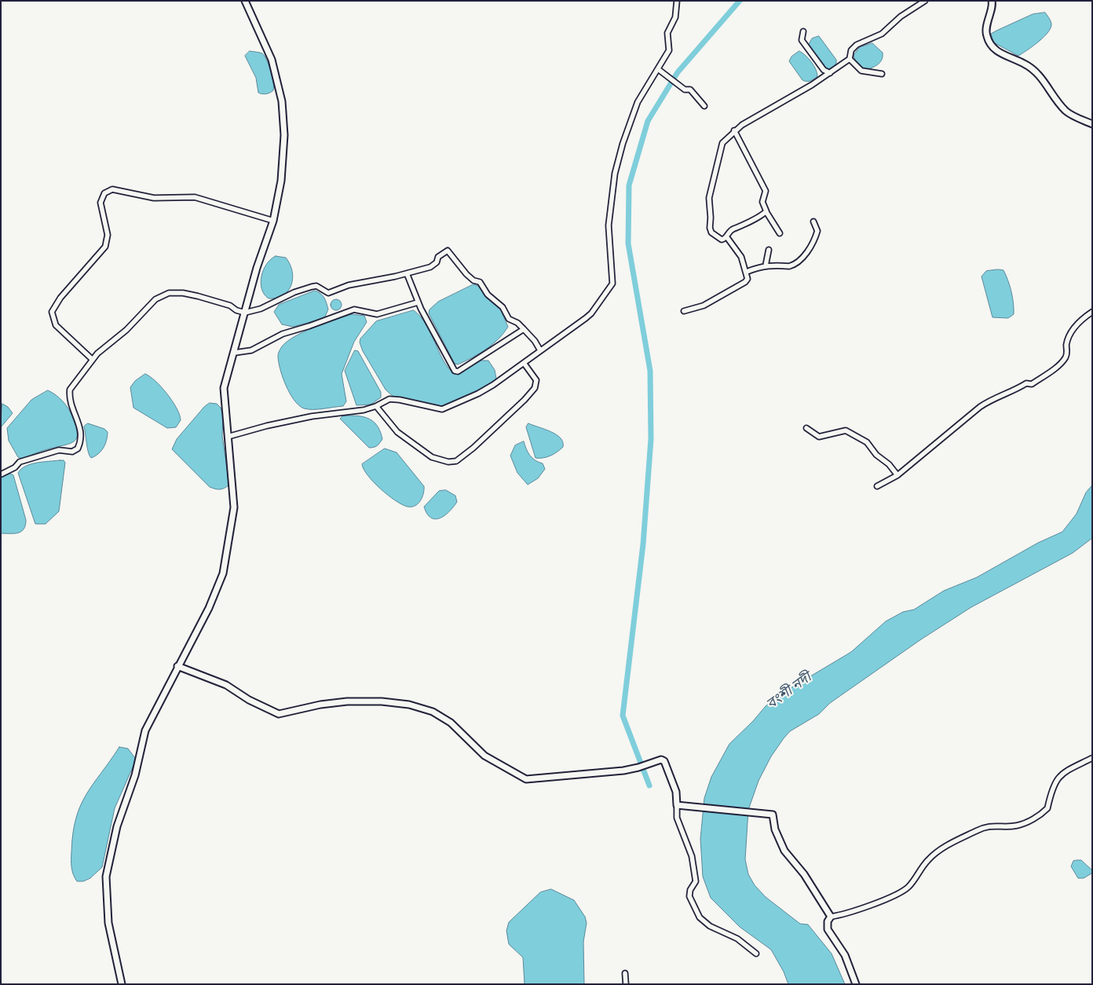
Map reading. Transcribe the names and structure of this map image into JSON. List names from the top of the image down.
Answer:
{
  "water": ["বংশী নদী"]
}
